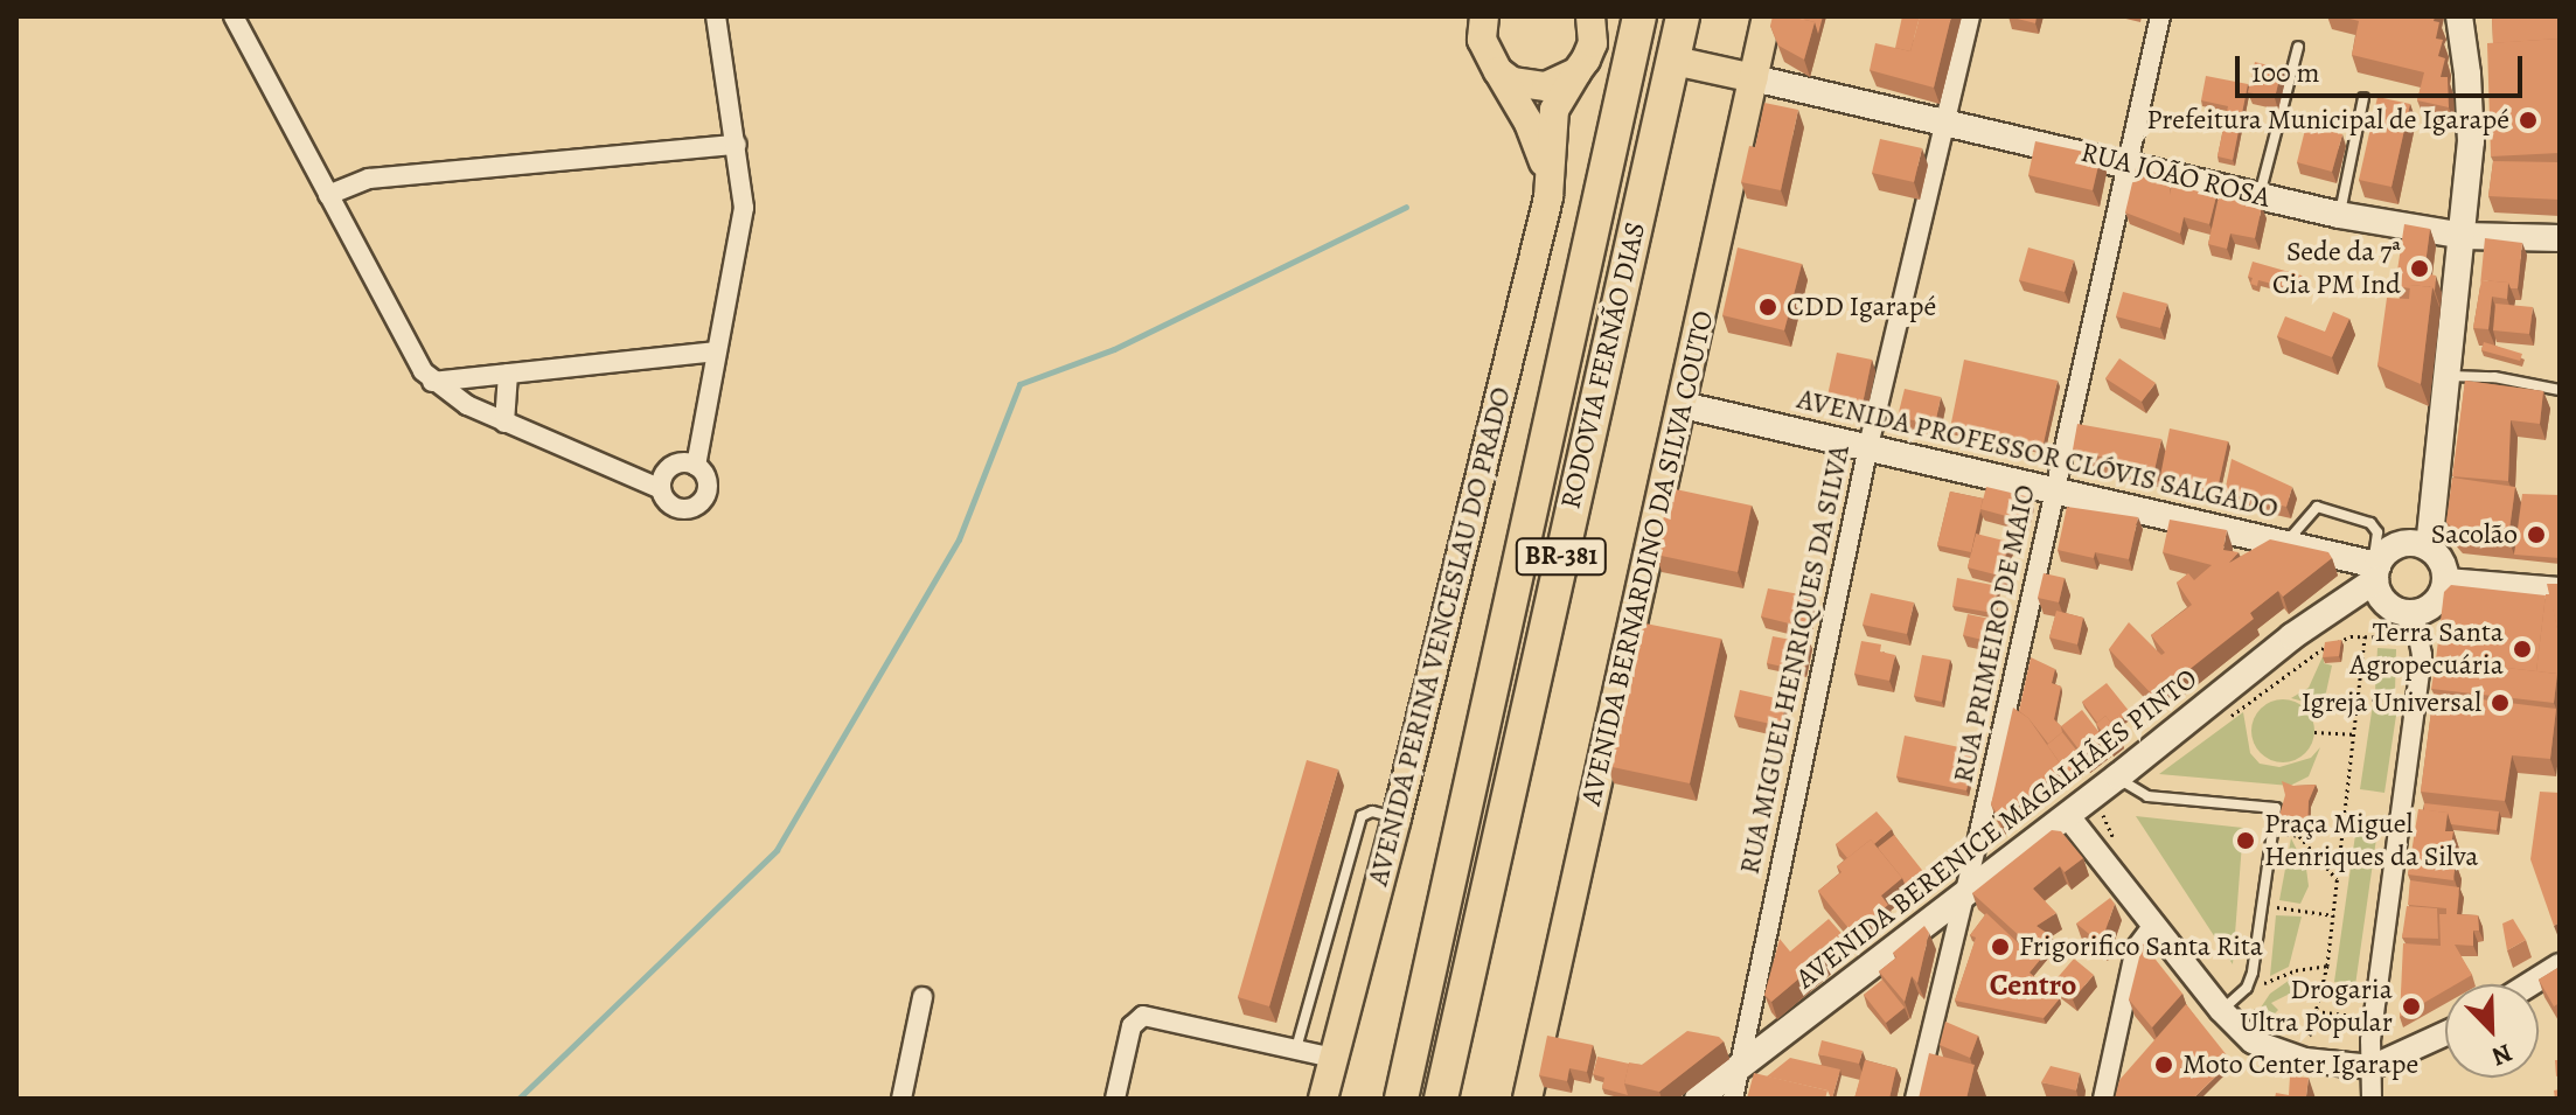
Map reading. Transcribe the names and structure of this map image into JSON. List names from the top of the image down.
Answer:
{
  "streets": {
    "highway": ["RODOVIA FERNÃO DIAS", "BR-381"],
    "main road": [
      "RUA JOÃO ROSA",
      "AVENIDA PROFESSOR CLÓVIS SALGADO",
      "AVENIDA BERNARDINO DA SILVA COUTO",
      "AVENIDA PERINA VENCESLAU DO PRADO",
      "AVENIDA BERENICE MAGALHÃES PINTO"
    ],
    "street": ["RUA PRIMEIRO DE MAIO", "RUA MIGUEL HENRIQUES DA SILVA"]
  },
  "crossings": [
    ["RUA JOÃO ROSA", "RODOVIA FERNÃO DIAS"],
    ["RUA JOÃO ROSA", "AVENIDA BERNARDINO DA SILVA COUTO"],
    ["RUA JOÃO ROSA", "RUA PRIMEIRO DE MAIO"],
    ["RUA JOÃO ROSA", "RUA MIGUEL HENRIQUES DA SILVA"],
    ["AVENIDA PROFESSOR CLÓVIS SALGADO", "AVENIDA BERNARDINO DA SILVA COUTO"],
    ["AVENIDA PROFESSOR CLÓVIS SALGADO", "RUA PRIMEIRO DE MAIO"],
    ["AVENIDA PROFESSOR CLÓVIS SALGADO", "RUA MIGUEL HENRIQUES DA SILVA"],
    ["AVENIDA PROFESSOR CLÓVIS SALGADO", "AVENIDA BERENICE MAGALHÃES PINTO"],
    ["RUA PRIMEIRO DE MAIO", "AVENIDA BERENICE MAGALHÃES PINTO"],
    ["RUA MIGUEL HENRIQUES DA SILVA", "AVENIDA BERENICE MAGALHÃES PINTO"]
  ],
  "districts": ["Centro"],
  "places": [
    "Prefeitura Municipal de Igarapé",
    "Sede da 7ª Cia PM Ind",
    "CDD Igarapé",
    "Sacolão",
    "Terra Santa Agropecuária",
    "Igreja Universal",
    "Praça Miguel Henriques da Silva",
    "Frigorifico Santa Rita",
    "Drogaria Ultra Popular",
    "Moto Center Igarape"
  ],
  "scale_bar": "100 m",
  "north": "bottom right"
}
